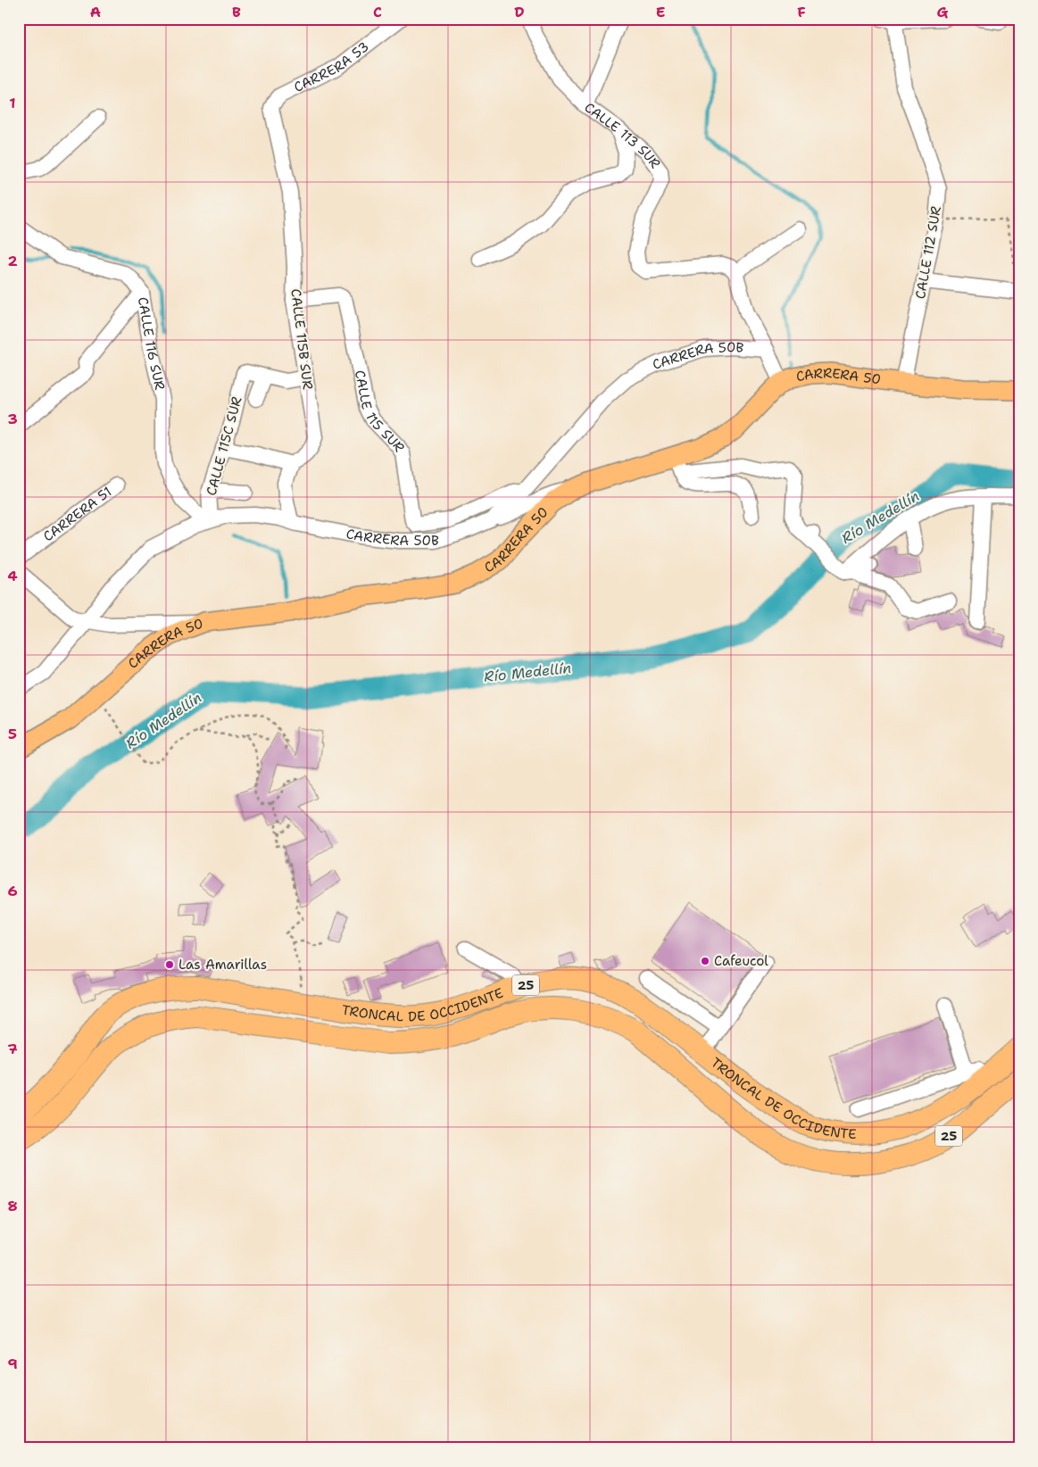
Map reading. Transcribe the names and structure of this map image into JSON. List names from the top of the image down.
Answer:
{
  "streets": {
    "highway": ["25", "TRONCAL DE OCCIDENTE"],
    "main road": ["CARRERA 50"],
    "street": [
      "CARRERA 53",
      "CALLE 113 SUR",
      "CALLE 112 SUR",
      "CALLE 115B SUR",
      "CALLE 116 SUR",
      "CARRERA 50B",
      "CALLE 115 SUR",
      "CALLE 115C SUR",
      "CARRERA 51"
    ]
  },
  "crossings": [
    ["CARRERA 53", "CALLE 115B SUR"],
    ["CALLE 112 SUR", "CARRERA 50"],
    ["CALLE 115B SUR", "CALLE 115 SUR"],
    ["CALLE 116 SUR", "CARRERA 50B"],
    ["CALLE 116 SUR", "CALLE 115C SUR"],
    ["CARRERA 50B", "CALLE 115 SUR"],
    ["CARRERA 50B", "CALLE 115C SUR"]
  ],
  "water": ["Río Medellín"],
  "places": ["Cafeucol", "Las Amarillas"],
  "grid": {
    "columns": [
      "A",
      "B",
      "C",
      "D",
      "E",
      "F",
      "G"
    ],
    "rows": [
      "1",
      "2",
      "3",
      "4",
      "5",
      "6",
      "7",
      "8",
      "9"
    ]
  }
}
